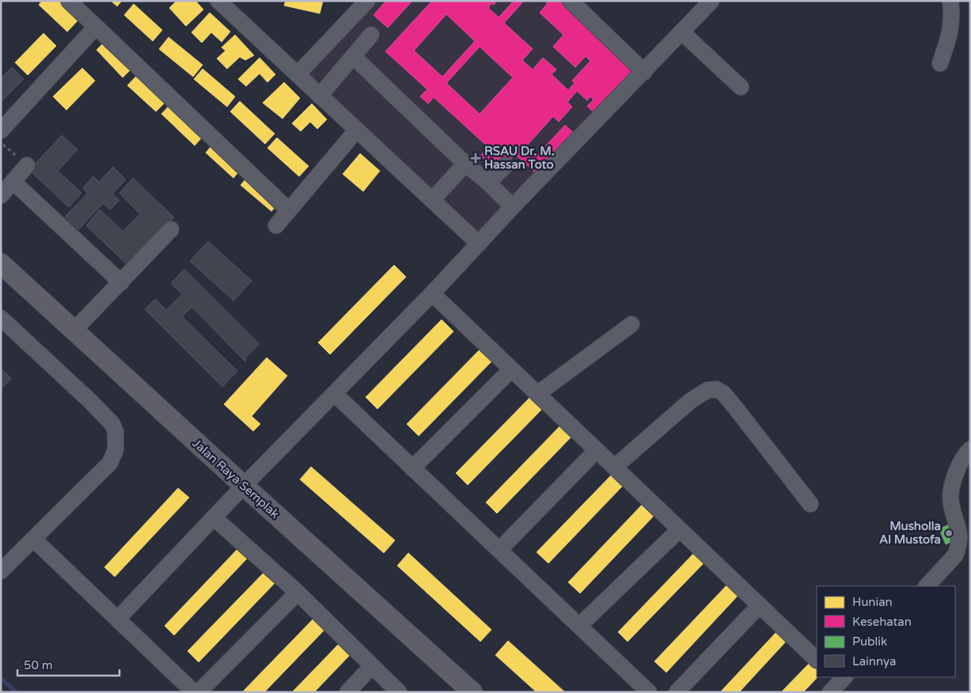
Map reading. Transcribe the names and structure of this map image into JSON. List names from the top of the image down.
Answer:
{
  "streets": {
    "main road": ["Jalan Raya Semplak"]
  },
  "places": {
    "health": ["RSAU Dr. M. Hassan Toto"],
    "other": ["Musholla Al Mustofa"]
  },
  "legend": [
    "Hunian",
    "Kesehatan",
    "Publik",
    "Lainnya"
  ],
  "scale_bar": "50 m"
}
